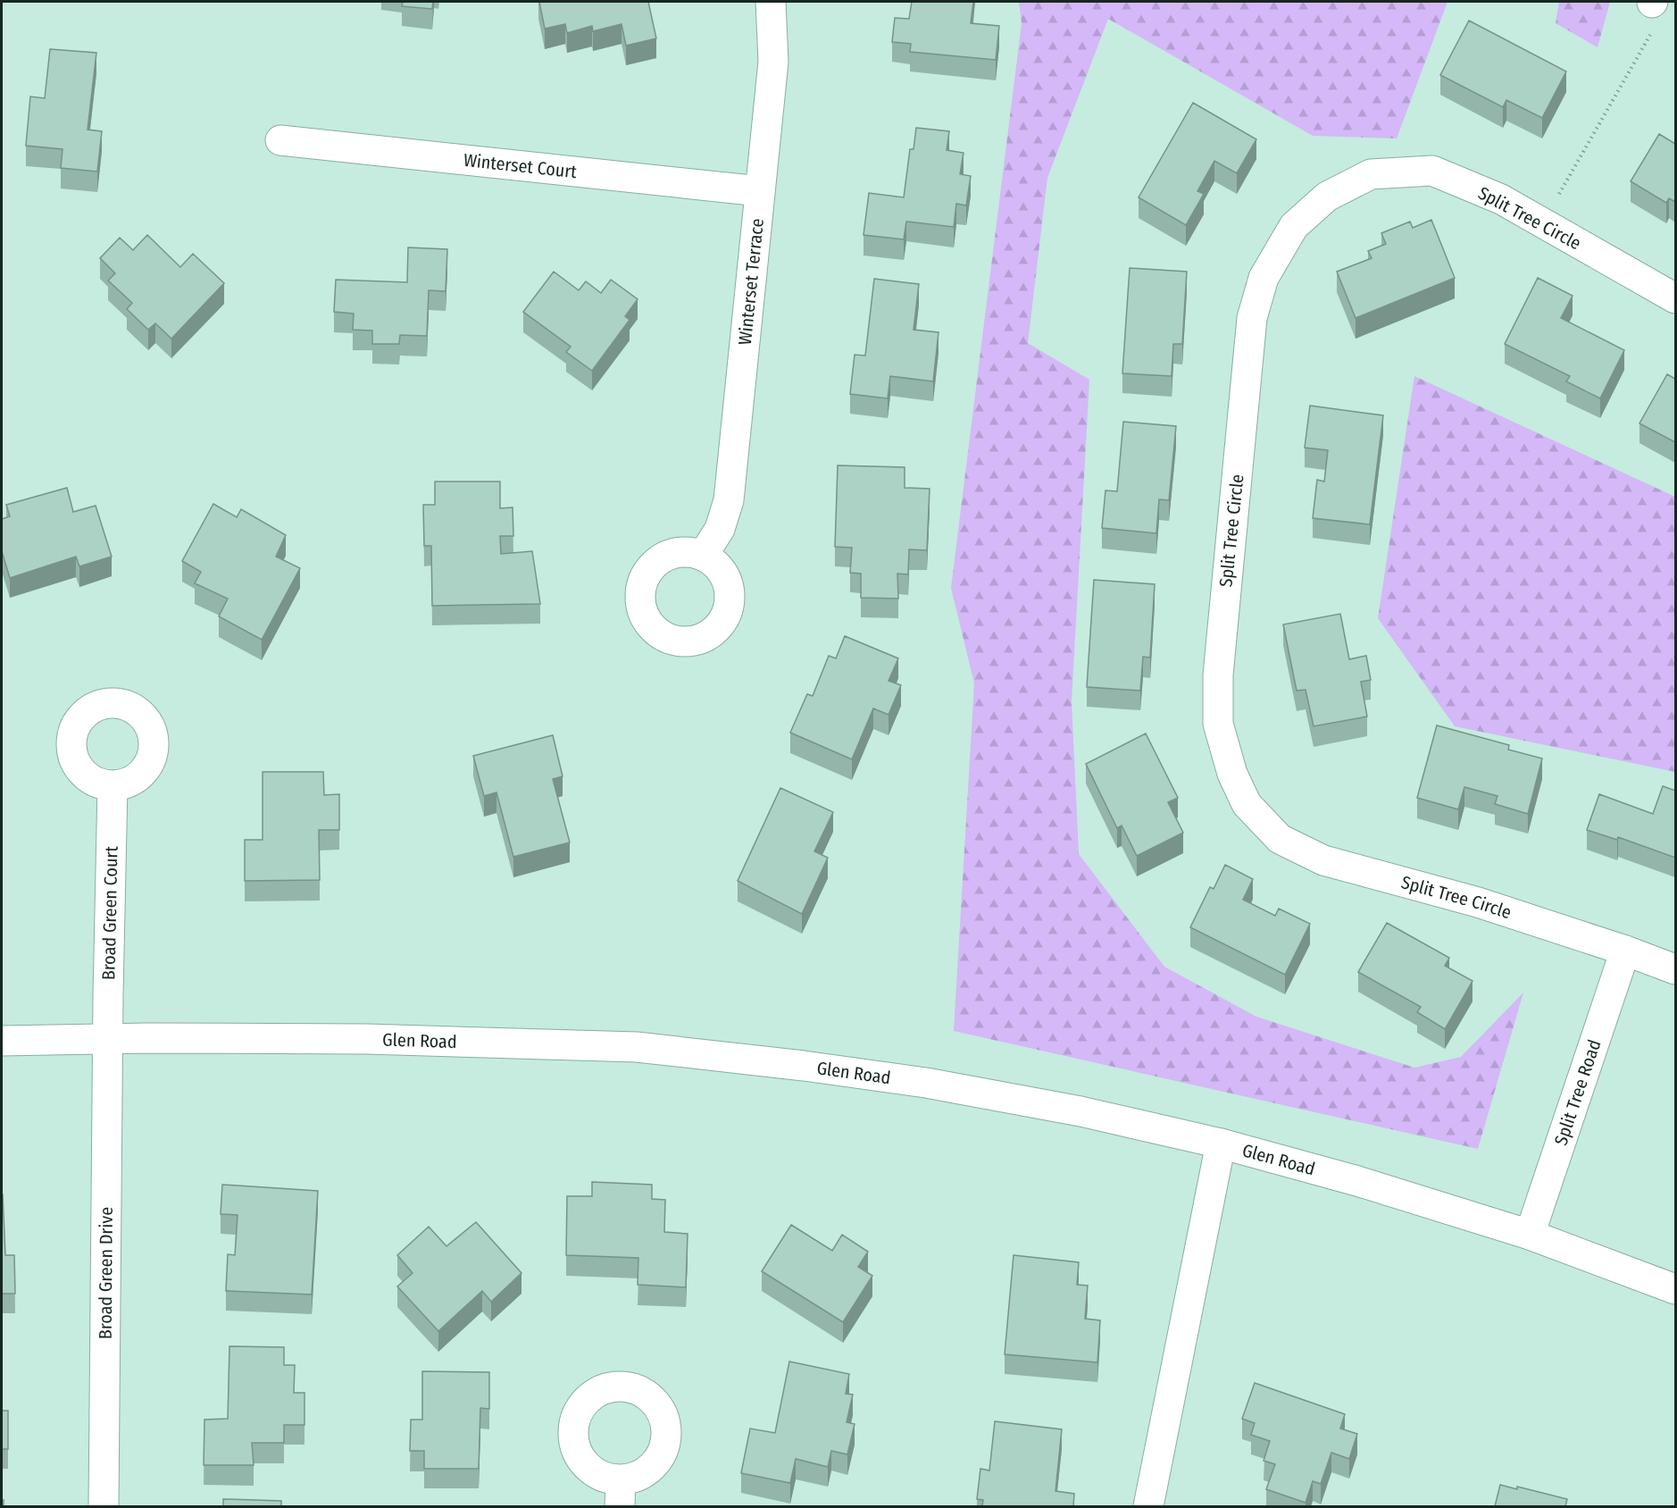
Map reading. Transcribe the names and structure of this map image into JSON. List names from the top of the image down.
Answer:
{
  "streets": {
    "street": [
      "Winterset Court",
      "Split Tree Circle",
      "Winterset Terrace",
      "Broad Green Court",
      "Glen Road",
      "Split Tree Road",
      "Broad Green Drive"
    ]
  },
  "crossings": [
    ["Winterset Court", "Winterset Terrace"],
    ["Split Tree Circle", "Split Tree Road"],
    ["Broad Green Court", "Glen Road"],
    ["Broad Green Court", "Broad Green Drive"],
    ["Glen Road", "Split Tree Road"],
    ["Glen Road", "Broad Green Drive"]
  ]
}
